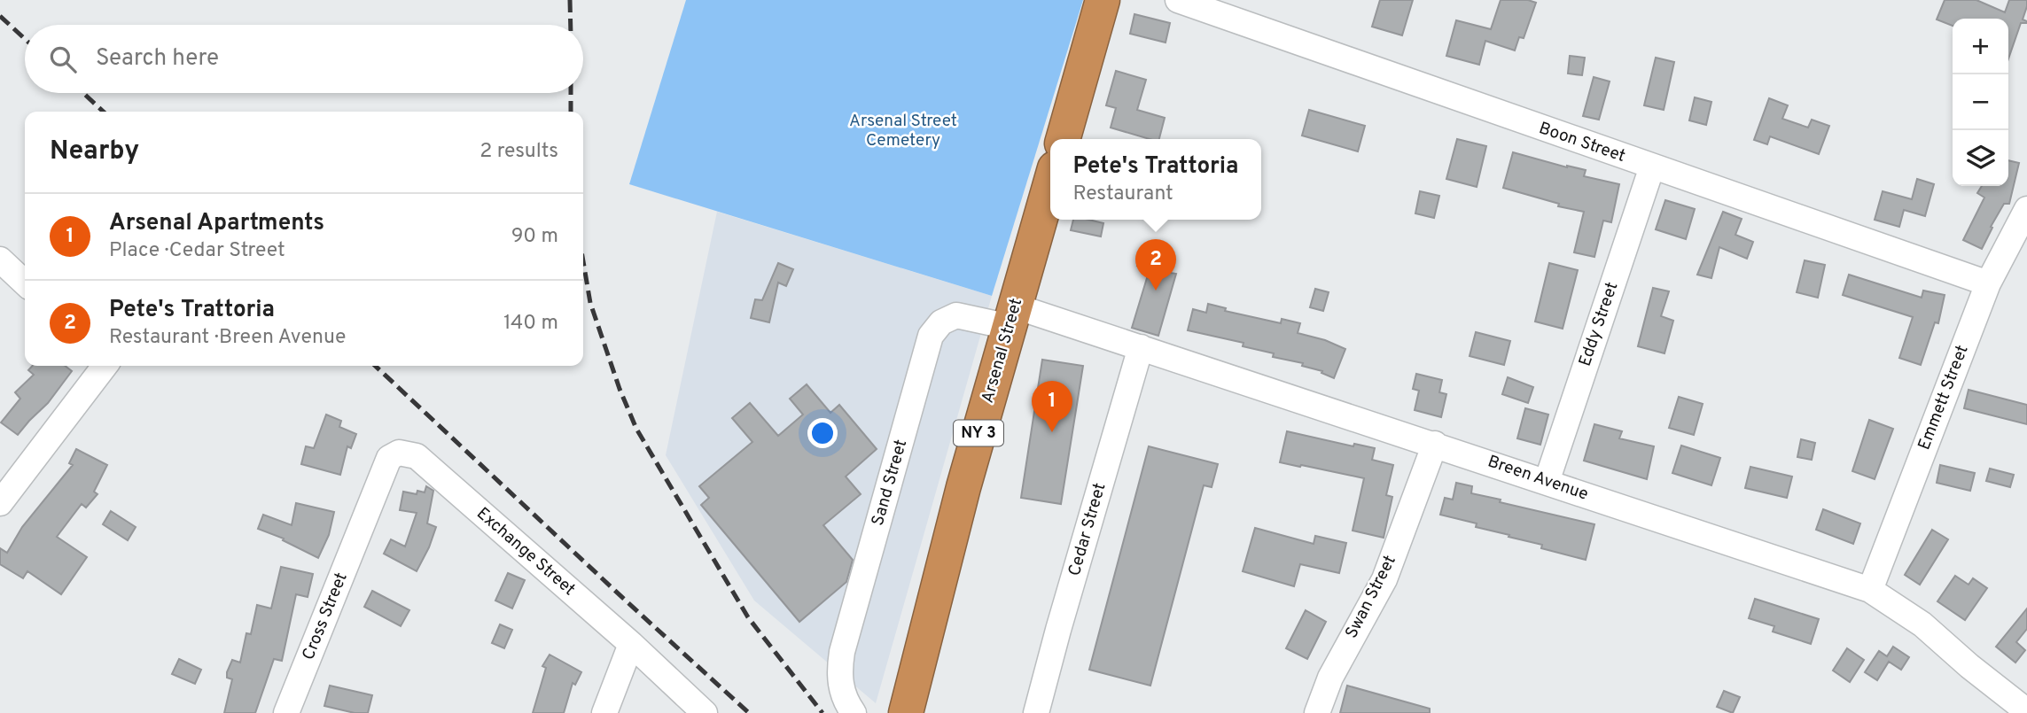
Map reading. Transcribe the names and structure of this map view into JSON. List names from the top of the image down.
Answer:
{
  "streets": {
    "highway": ["Arsenal Street", "NY 3"],
    "street": [
      "Boon Street",
      "Eddy Street",
      "Emmett Street",
      "Breen Avenue",
      "Sand Street",
      "Cedar Street",
      "Exchange Street",
      "Swan Street",
      "Cross Street"
    ]
  },
  "crossings": [
    ["Boon Street", "Eddy Street"],
    ["Boon Street", "Emmett Street"],
    ["Eddy Street", "Breen Avenue"],
    ["Arsenal Street", "Breen Avenue"],
    ["Arsenal Street", "Sand Street"],
    ["Emmett Street", "Breen Avenue"],
    ["Breen Avenue", "Sand Street"],
    ["Breen Avenue", "Cedar Street"],
    ["Breen Avenue", "Swan Street"],
    ["Exchange Street", "Cross Street"]
  ],
  "parks": ["Arsenal Street Cemetery"],
  "page": {
    "map_buttons": ["+", "−"],
    "search": "Search here",
    "heading": ["Nearby", "2 results"],
    "popup": ["Pete's Trattoria", "Restaurant"],
    "list": [
      {
        "mark": "1",
        "name": "Arsenal Apartments",
        "note": "Place · Cedar Street",
        "value": "90 m"
      },
      {
        "mark": "2",
        "name": "Pete's Trattoria",
        "note": "Restaurant · Breen Avenue",
        "value": "140 m"
      }
    ],
    "pins": ["2", "1"]
  }
}
